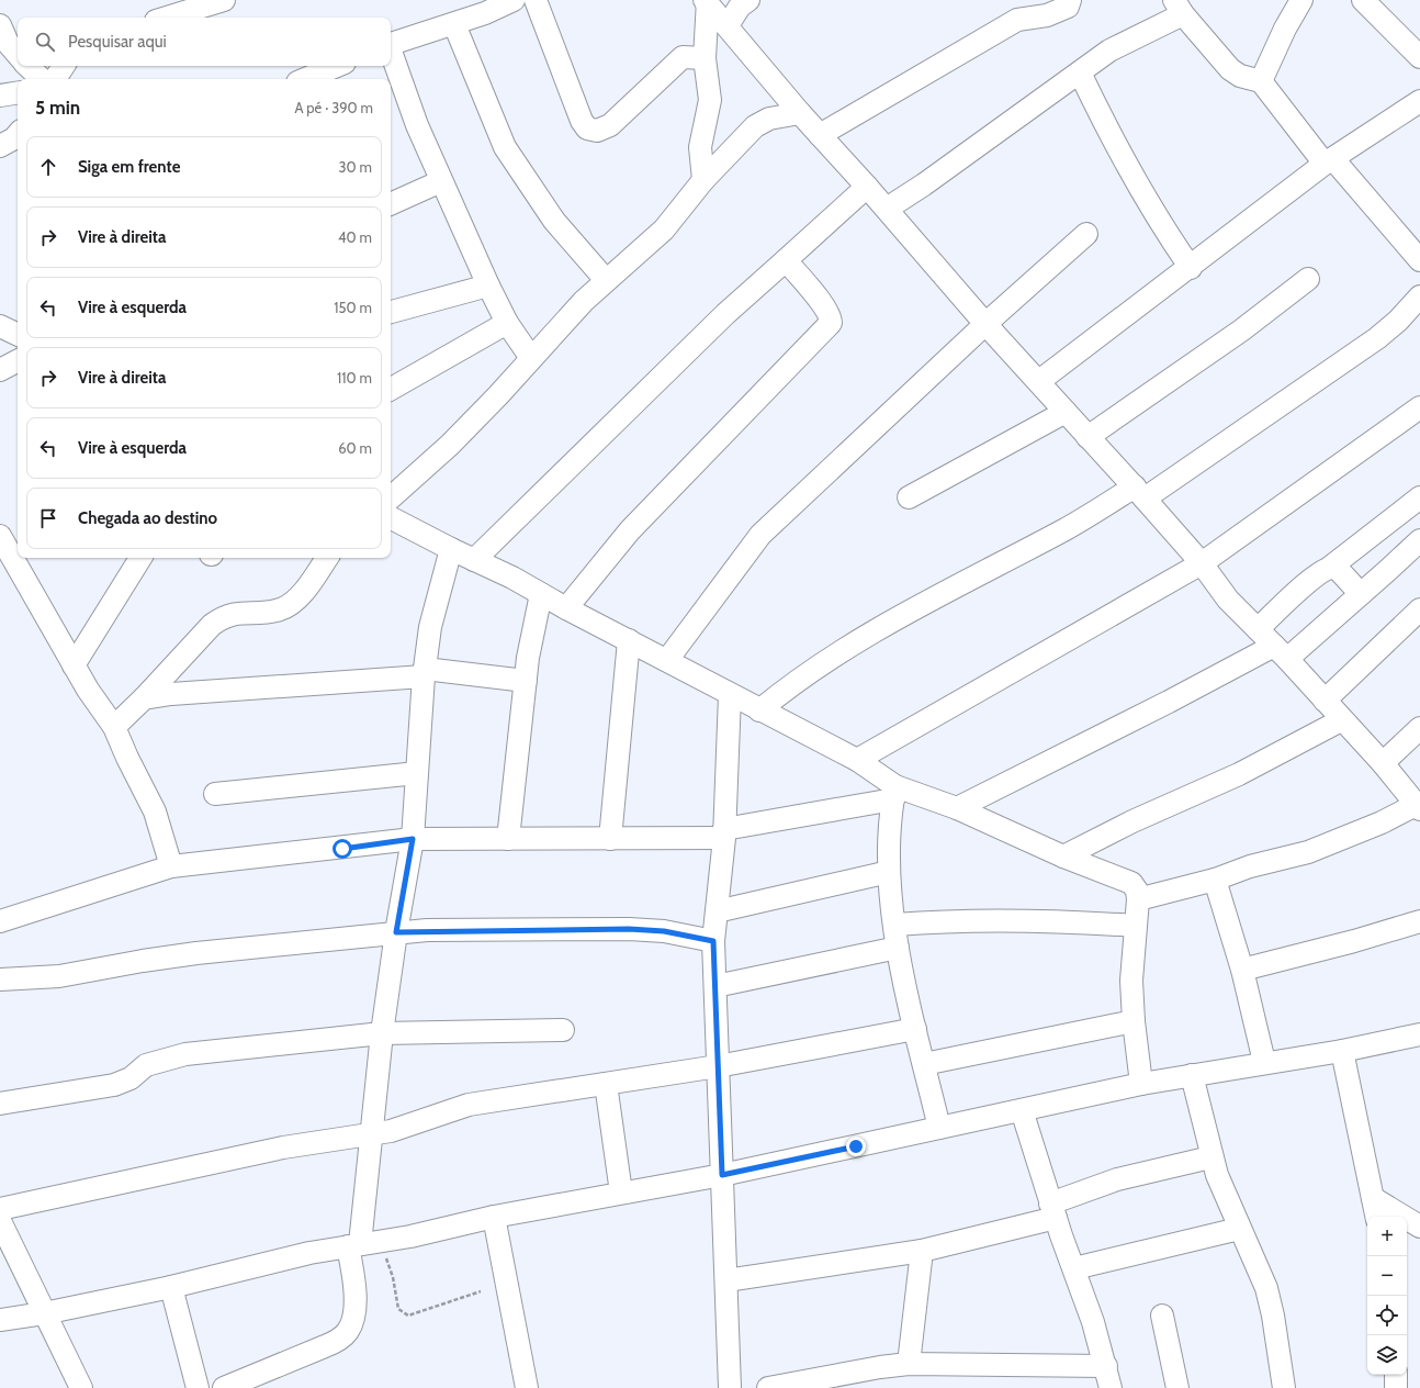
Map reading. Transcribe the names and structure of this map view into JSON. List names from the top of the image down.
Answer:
{
  "page": {
    "search": "Pesquisar aqui",
    "heading": ["5 min", "A pé · 390 m"],
    "list": [
      ["Siga em frente", "30 m"],
      ["Vire à direita", "40 m"],
      ["Vire à esquerda", "150 m"],
      ["Vire à direita", "110 m"],
      ["Vire à esquerda", "60 m"],
      "Chegada ao destino"
    ],
    "map_buttons": ["+", "−"]
  }
}
